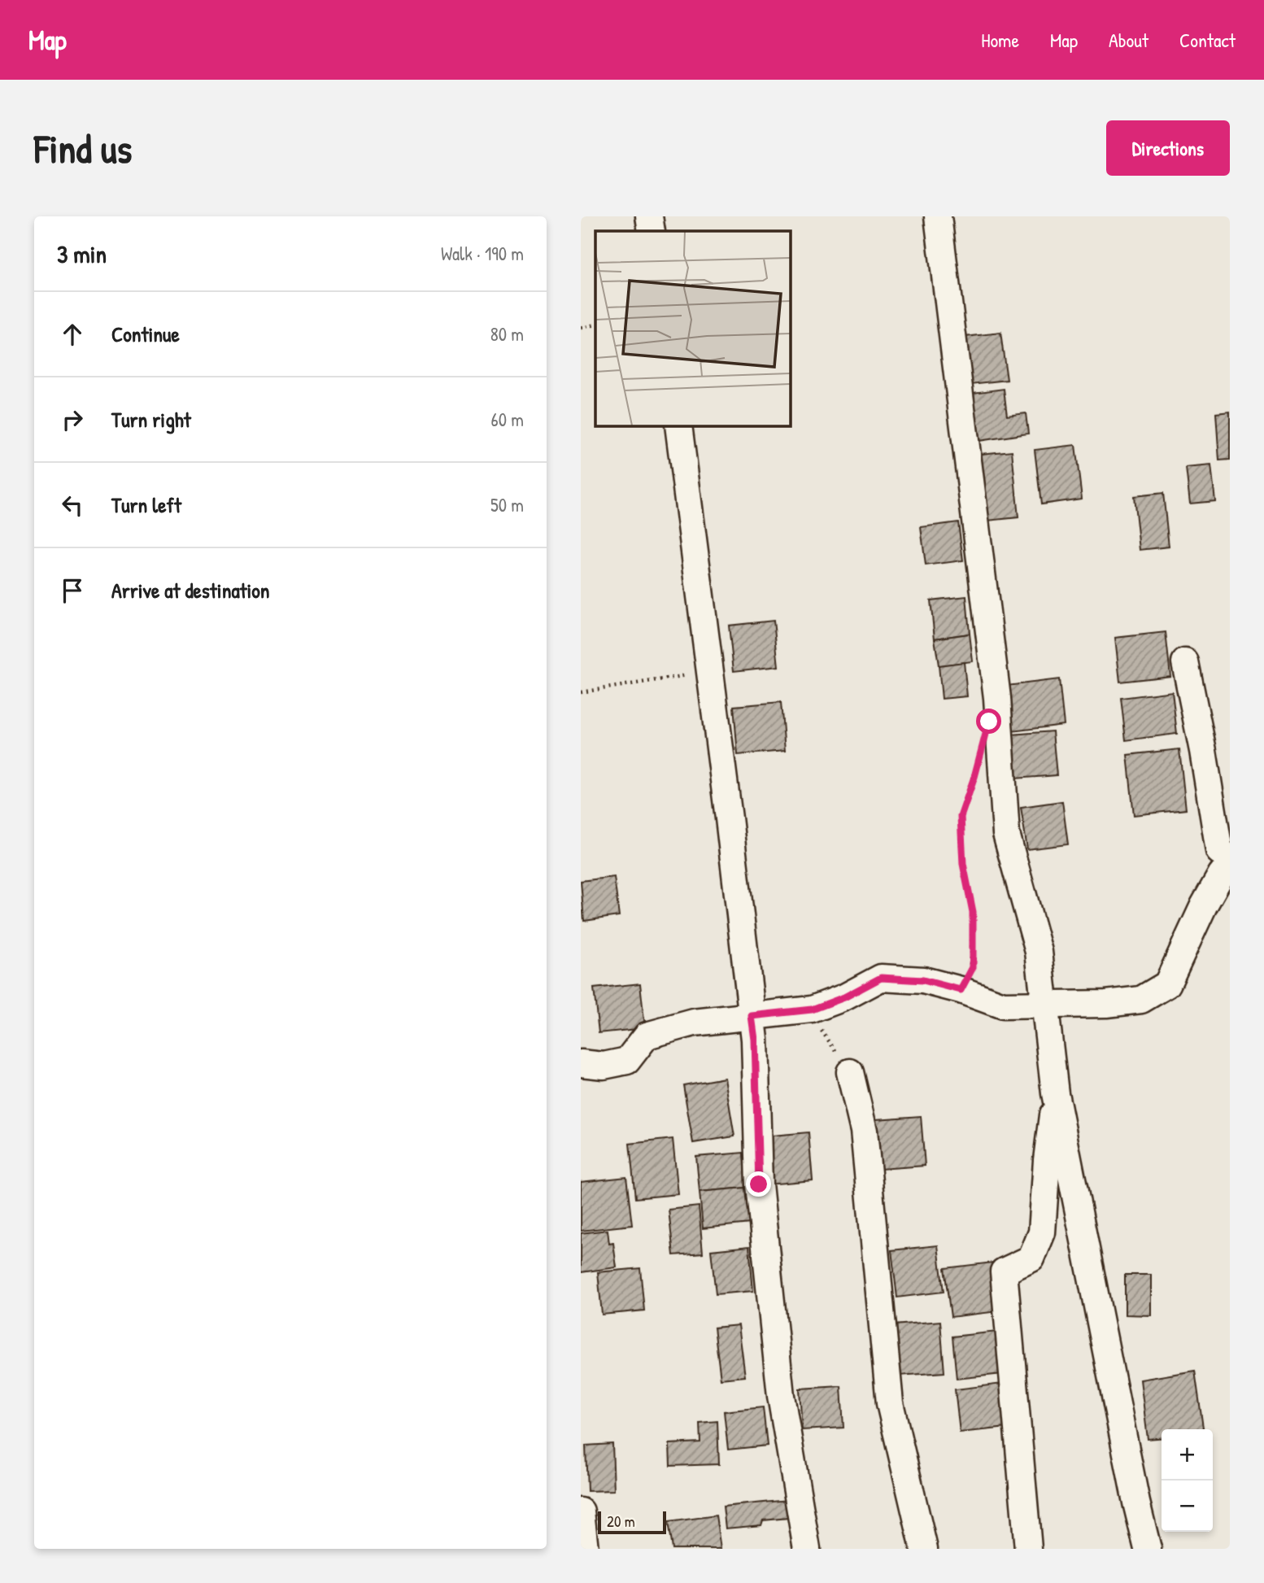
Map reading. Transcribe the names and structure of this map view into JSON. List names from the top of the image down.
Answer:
{
  "scale_bar": "20 m",
  "page": {
    "header": "Map",
    "nav": [
      "Home",
      "Map",
      "About",
      "Contact"
    ],
    "buttons": "Directions",
    "title": "Find us",
    "heading": ["3 min", "Walk · 190 m"],
    "list": [
      ["Continue", "80 m"],
      ["Turn right", "60 m"],
      ["Turn left", "50 m"],
      "Arrive at destination"
    ],
    "map_buttons": ["+", "−"],
    "scale": "20 m"
  }
}
